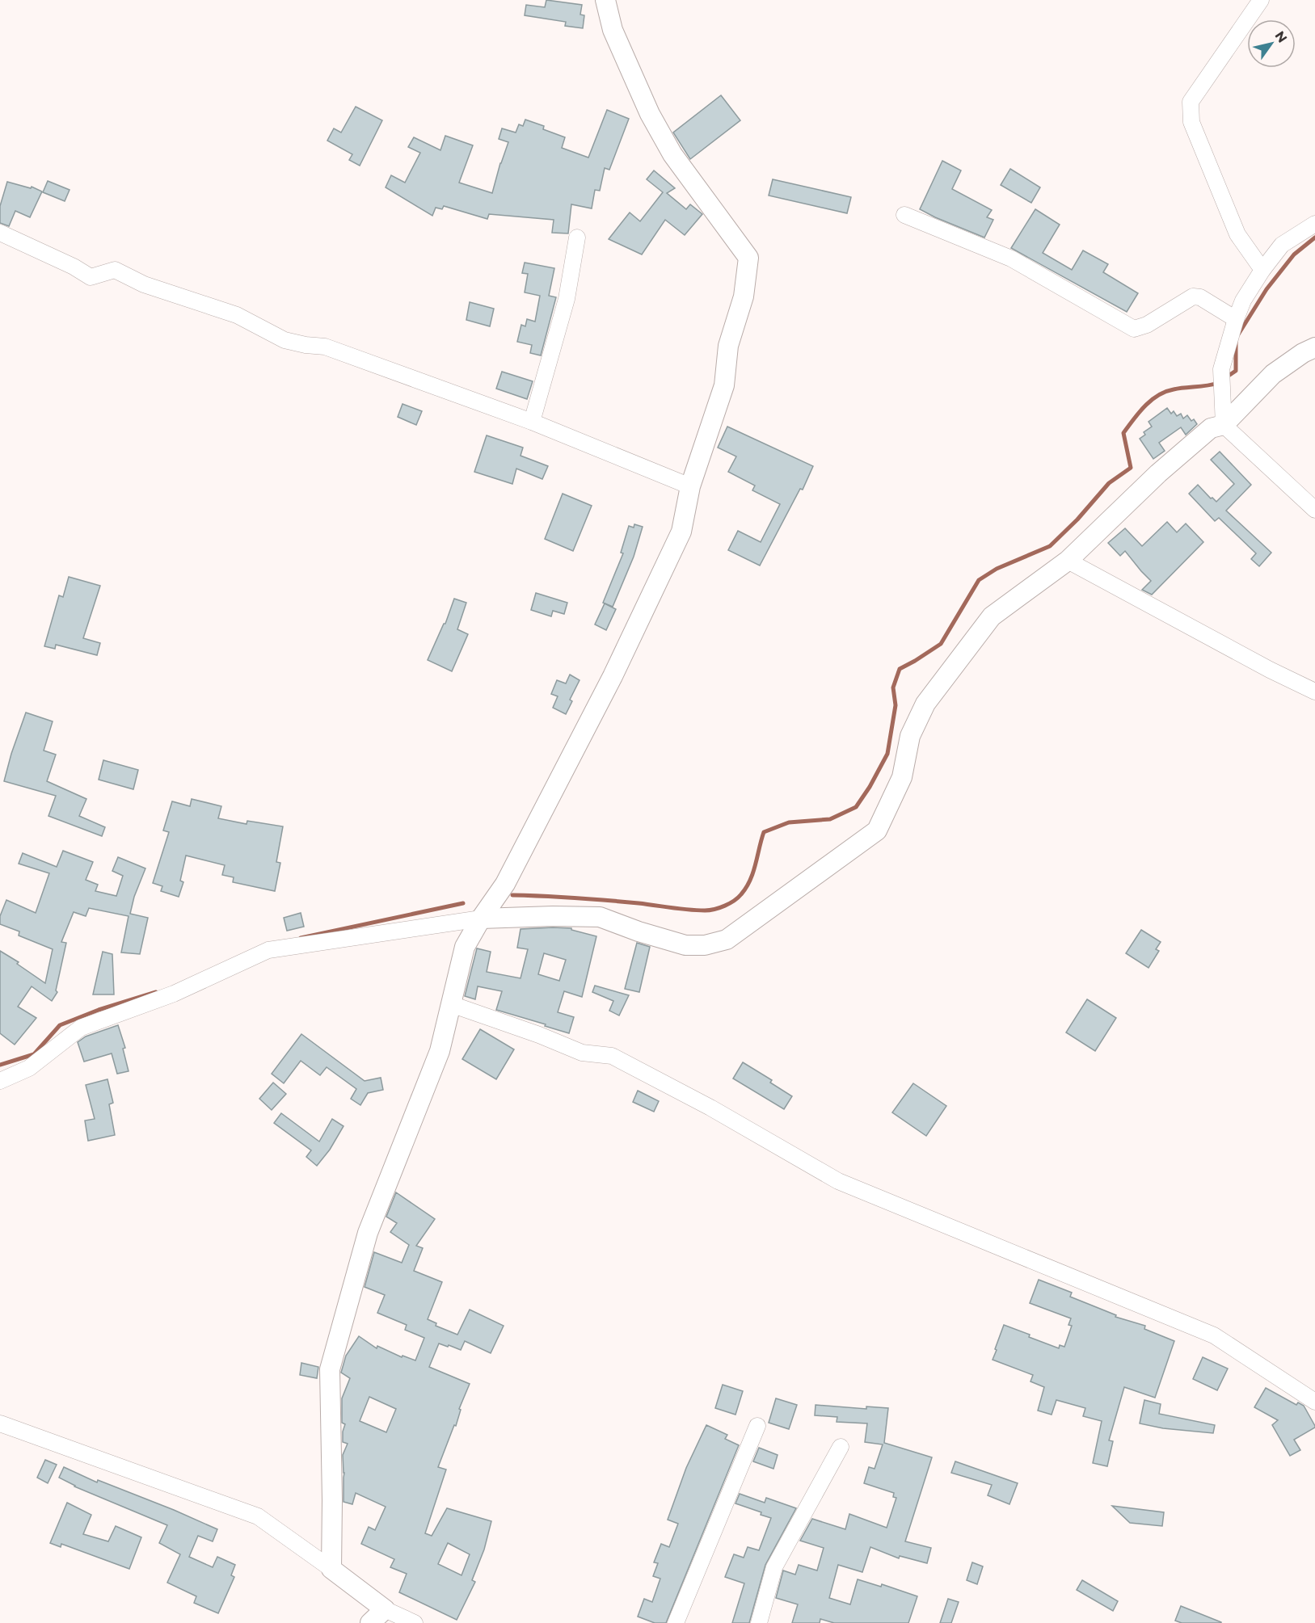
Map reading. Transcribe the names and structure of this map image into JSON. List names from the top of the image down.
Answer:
{
  "north": "top right"
}
